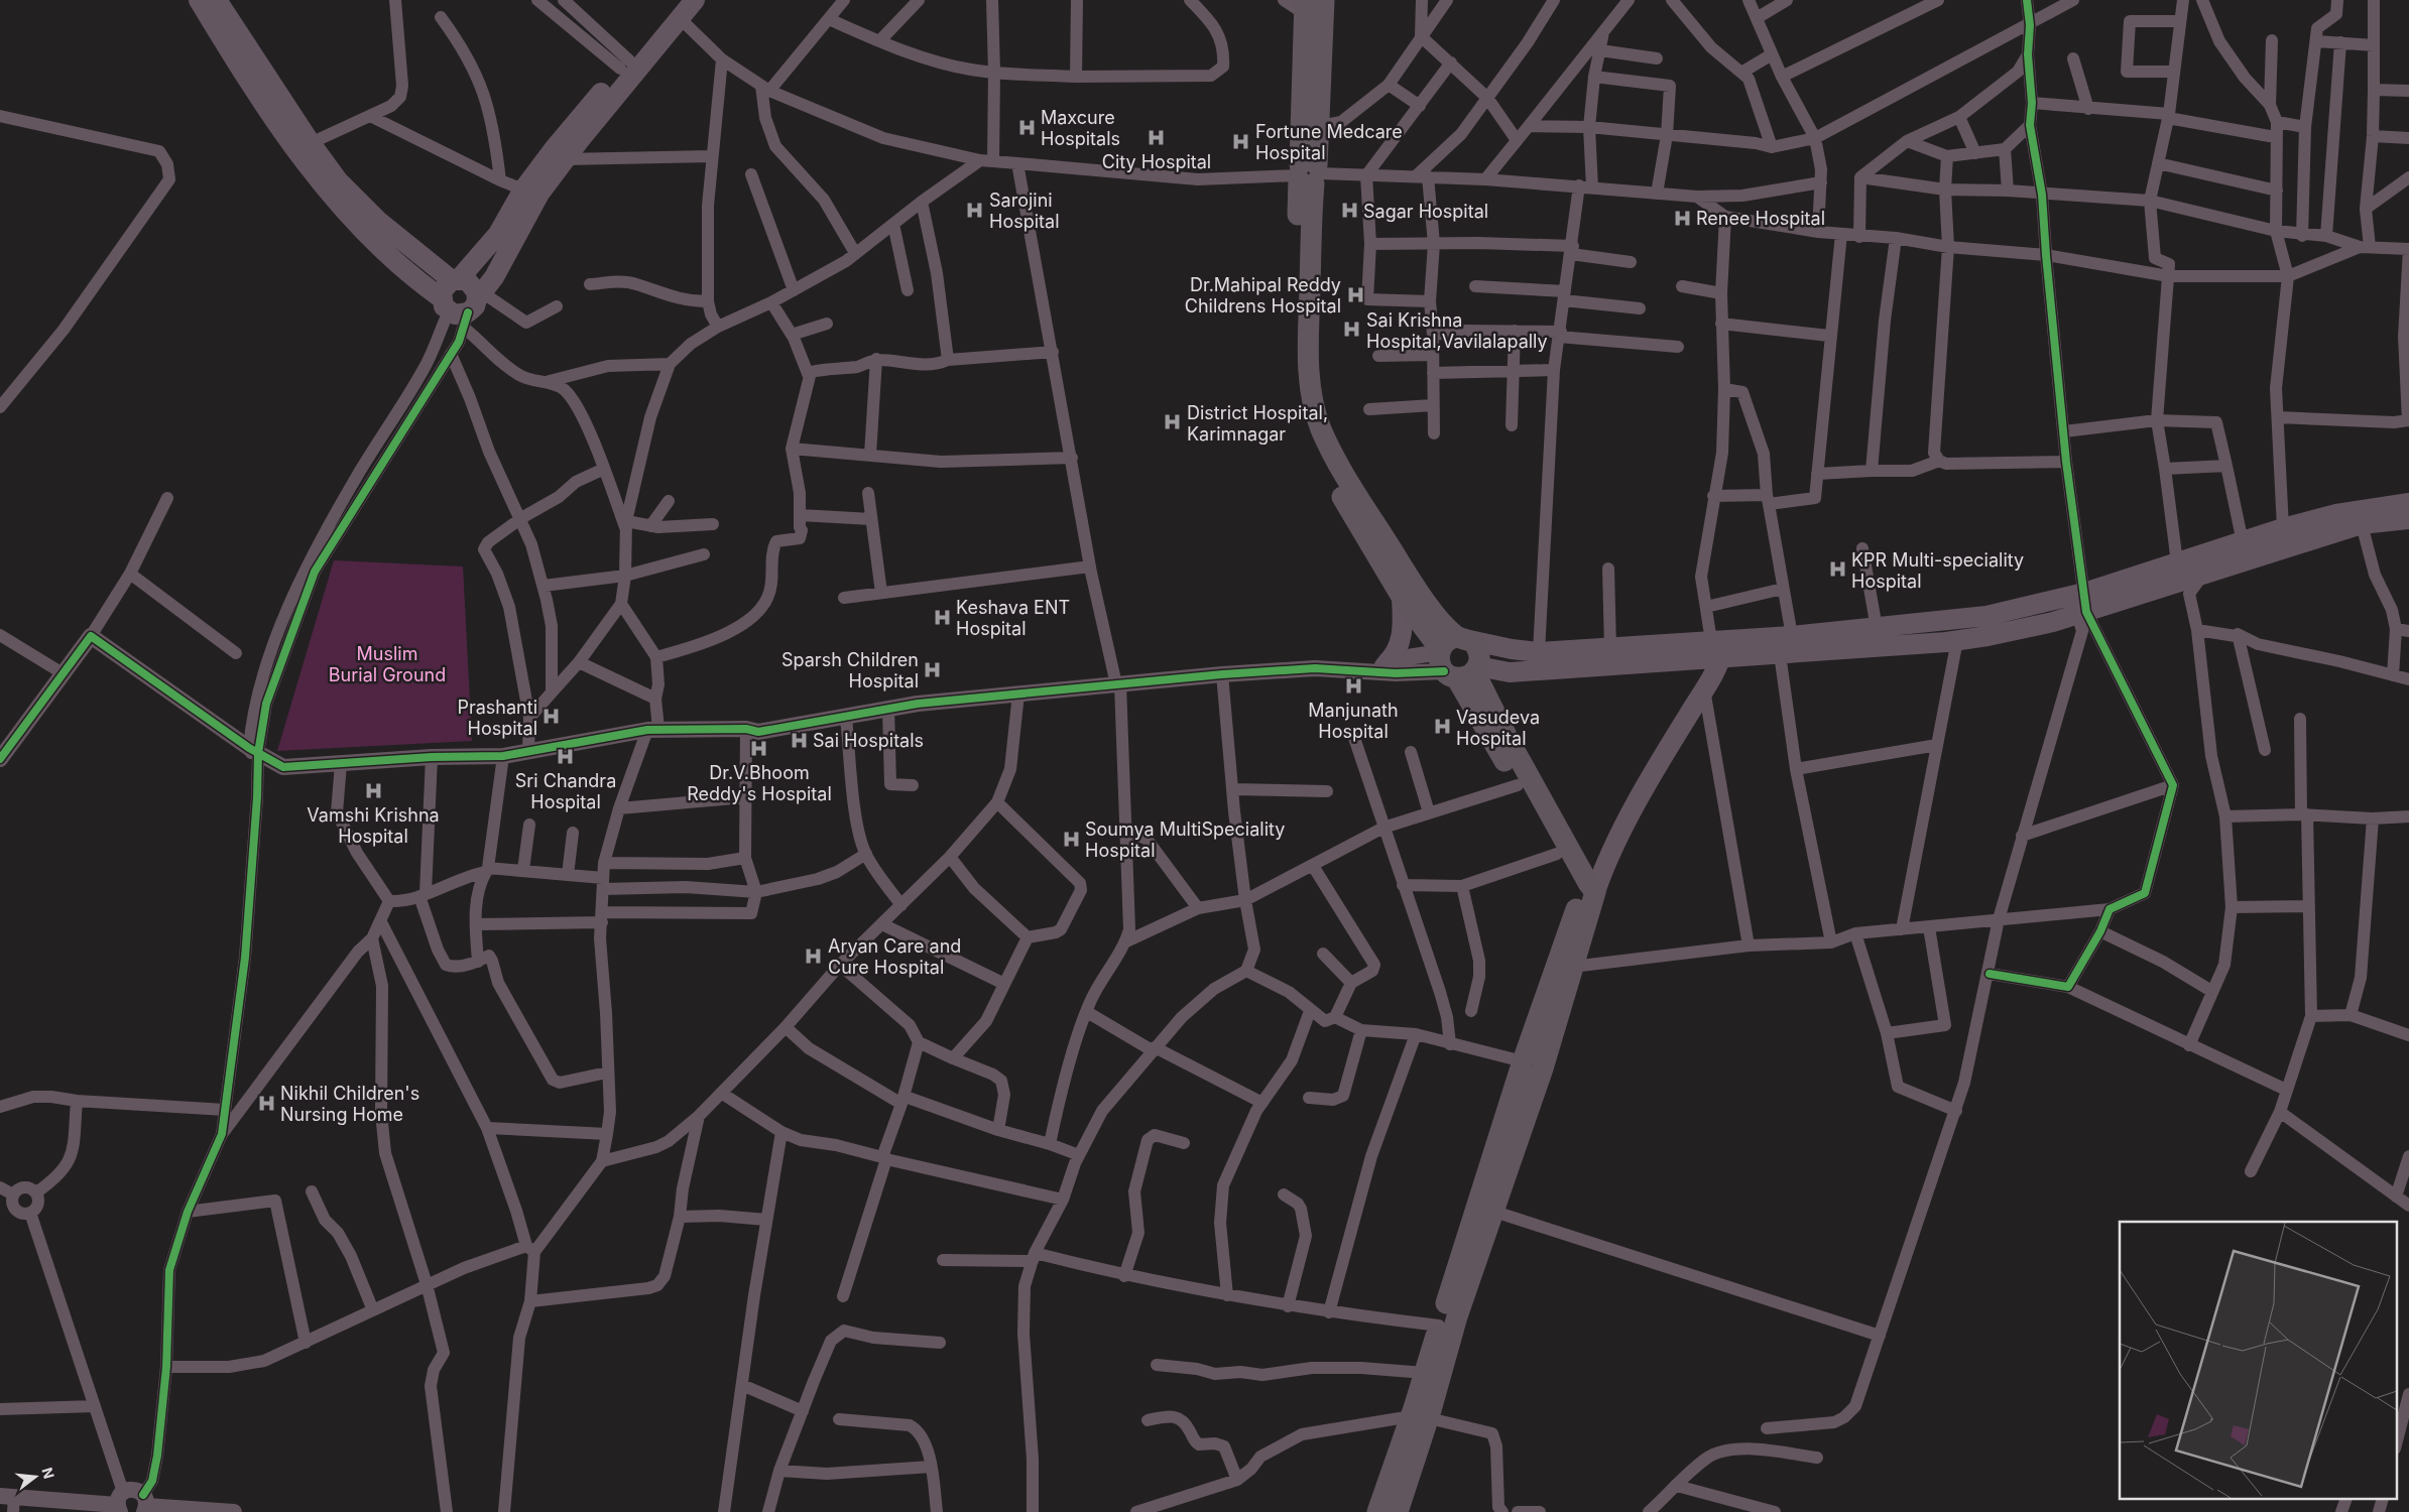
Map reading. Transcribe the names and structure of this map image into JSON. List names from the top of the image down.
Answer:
{
  "parks": ["Muslim Burial Ground"],
  "places": {
    "hospital": [
      "Maxcure Hospitals",
      "City Hospital",
      "Fortune Medcare Hospital",
      "Sarojini Hospital",
      "Sagar Hospital",
      "Renee Hospital",
      "Dr.Mahipal Reddy Childrens Hospital",
      "Sai Krishna Hospital,Vavilalapally",
      "District Hospital, Karimnagar",
      "KPR Multi-speciality Hospital",
      "Keshava ENT Hospital",
      "Sparsh Children Hospital",
      "Manjunath Hospital",
      "Prashanti Hospital",
      "Vasudeva Hospital",
      "Sai Hospitals",
      "Dr.V.Bhoom Reddy's Hospital",
      "Sri Chandra Hospital",
      "Vamshi Krishna Hospital",
      "Soumya MultiSpeciality Hospital",
      "Aryan Care and Cure Hospital",
      "Nikhil Children's Nursing Home"
    ]
  },
  "north": "right"
}
